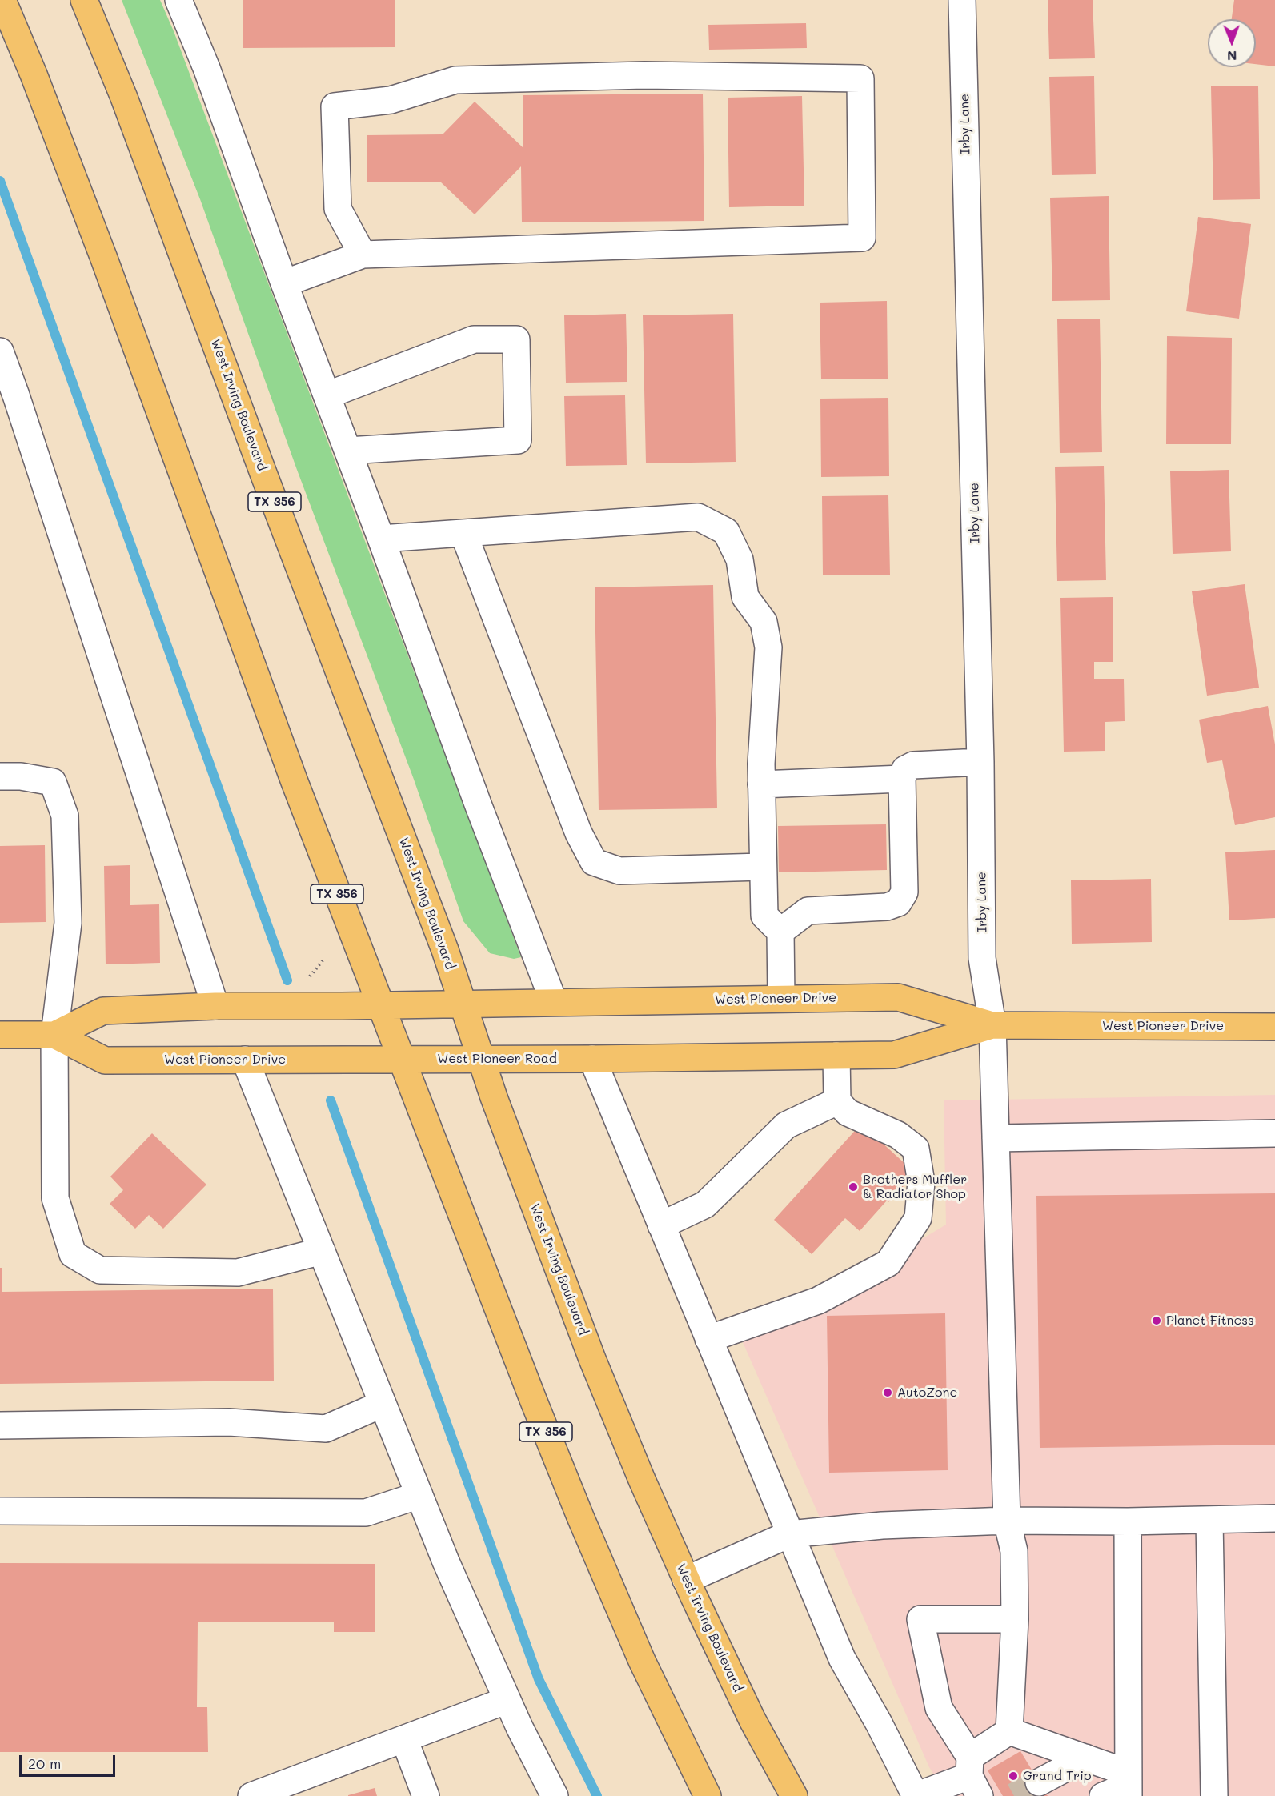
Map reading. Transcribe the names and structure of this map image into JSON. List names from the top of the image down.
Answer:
{
  "streets": {
    "main road": [
      "West Irving Boulevard",
      "TX 356",
      "West Pioneer Drive",
      "West Pioneer Road"
    ],
    "street": ["Irby Lane"]
  },
  "crossings": [
    ["Irby Lane", "West Pioneer Drive"],
    ["West Irving Boulevard", "West Pioneer Road"],
    ["TX 356", "West Pioneer Drive"],
    ["TX 356", "West Pioneer Road"],
    ["West Pioneer Drive", "West Pioneer Road"]
  ],
  "places": [
    "Brothers Muffler & Radiator Shop",
    "Planet Fitness",
    "AutoZone",
    "Grand Trip"
  ],
  "scale_bar": "20 m",
  "north": "bottom"
}
